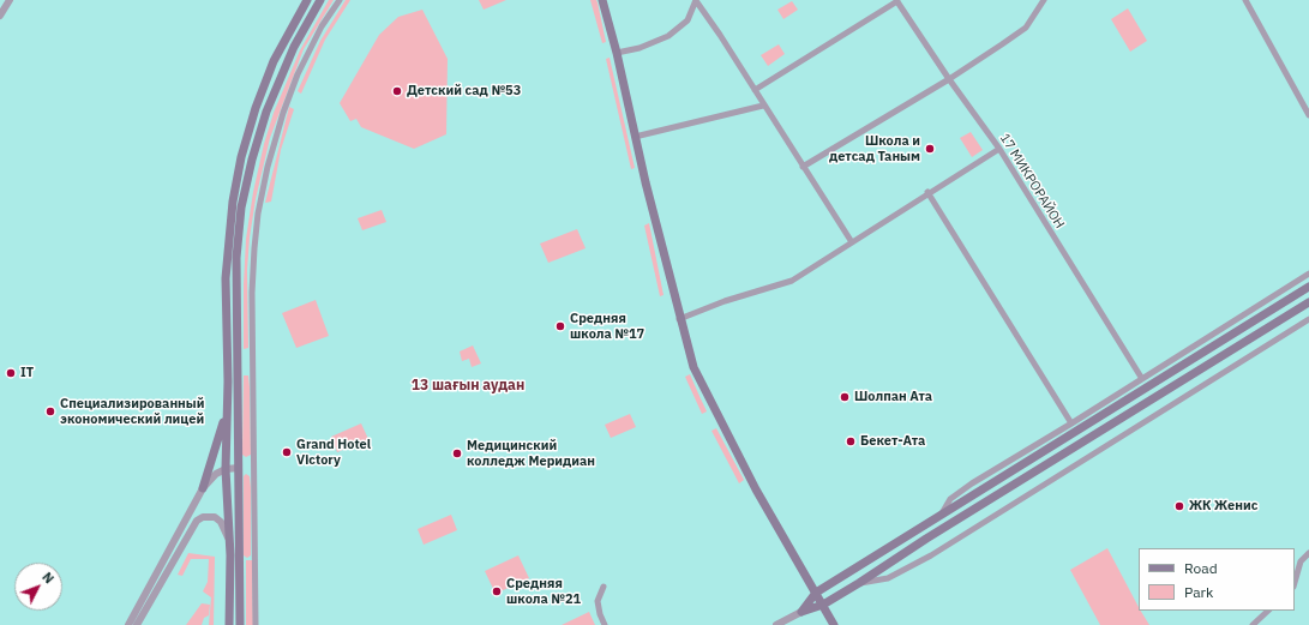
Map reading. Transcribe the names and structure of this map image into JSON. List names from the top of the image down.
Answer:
{
  "streets": {
    "street": ["17 МИКРОРАЙОН"]
  },
  "districts": ["13 шағын аудан"],
  "places": [
    "Детский сад №53",
    "Школа и детсад Таным",
    "Средняя школа №17",
    "IT",
    "Шолпан Ата",
    "Специализированный экономический лицей",
    "Бекет-Ата",
    "Grand Hotel Victory",
    "Медицинский колледж Меридиан",
    "ЖК Женис",
    "Средняя школа №21"
  ],
  "legend": ["Road", "Park"],
  "north": "top right"
}
